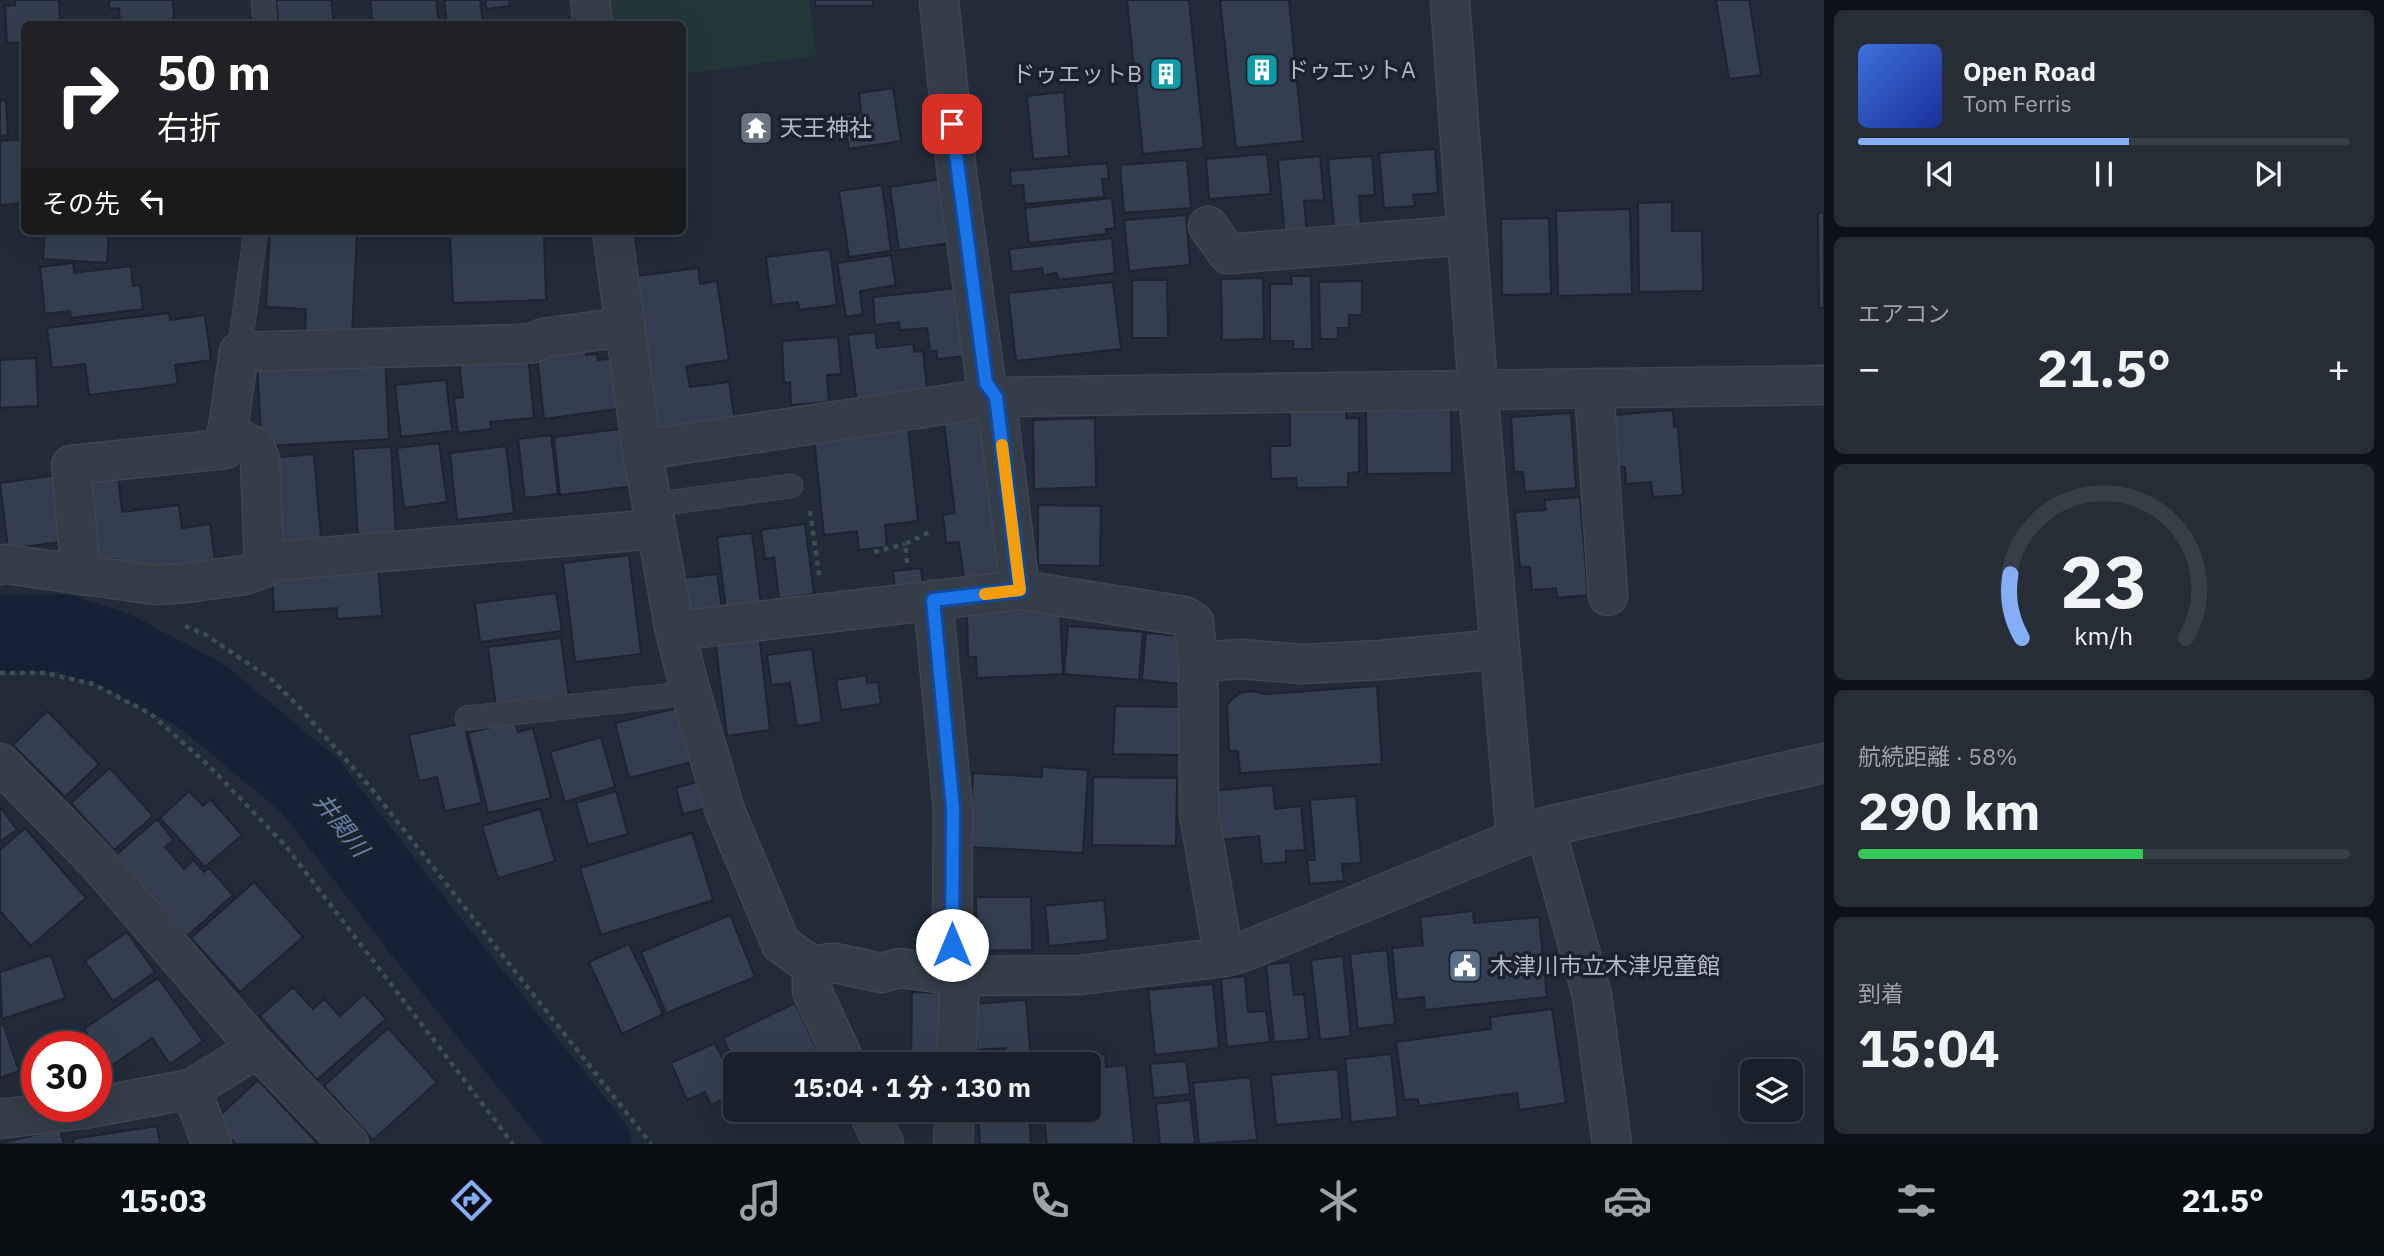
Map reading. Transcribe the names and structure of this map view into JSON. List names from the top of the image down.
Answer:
{
  "water": ["井関川"],
  "places": {
    "building": ["ドゥエットA", "ドゥエットB"],
    "temple": ["天王神社"],
    "public building": ["木津川市立木津児童館"]
  },
  "page": {
    "turn": ["50 m", "右折"],
    "song": ["Open Road", "Tom Ferris"],
    "then": "その先",
    "tile": [
      "エアコン",
      ["航続距離 · 58%", "290 km"],
      ["到着", "15:04"]
    ],
    "heat": ["−", "21.5°", "+"],
    "limit": "30",
    "trip": "15:04 · 1 分 · 130 m",
    "tabs": ["15:03", "21.5°"],
    "gauge": ["23", "km/h"]
  }
}
